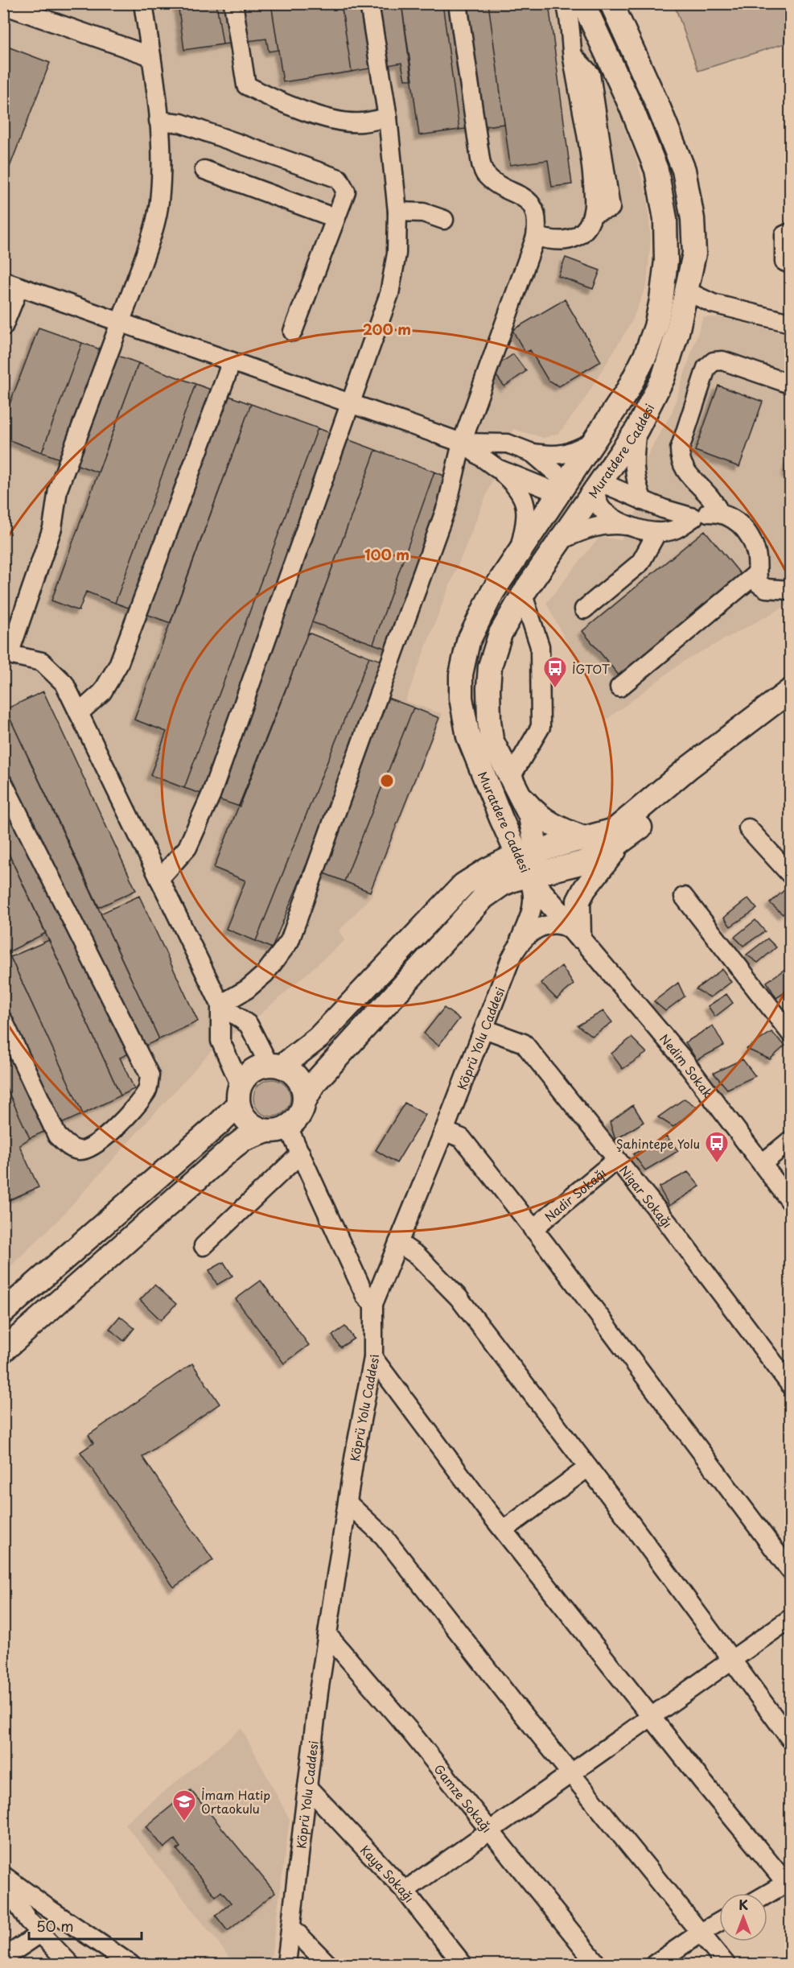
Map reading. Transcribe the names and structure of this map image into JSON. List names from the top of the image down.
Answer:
{
  "streets": {
    "main road": ["Muratdere Caddesi"],
    "street": [
      "Köprü Yolu Caddesi",
      "Nedim Sokak",
      "Nadir Sokağı",
      "Nigar Sokağı",
      "Gamze Sokağı",
      "Kaya Sokağı"
    ]
  },
  "crossings": [
    ["Köprü Yolu Caddesi", "Nedim Sokak"],
    ["Köprü Yolu Caddesi", "Nigar Sokağı"],
    ["Köprü Yolu Caddesi", "Gamze Sokağı"],
    ["Köprü Yolu Caddesi", "Kaya Sokağı"],
    ["Nadir Sokağı", "Nigar Sokağı"]
  ],
  "places": {
    "bus stop": ["İGTOT", "Şahintepe Yolu"],
    "school or university": ["İmam Hatip Ortaokulu"]
  },
  "scale_bar": "50 m",
  "north": "top",
  "rings": ["200 m", "100 m"]
}
